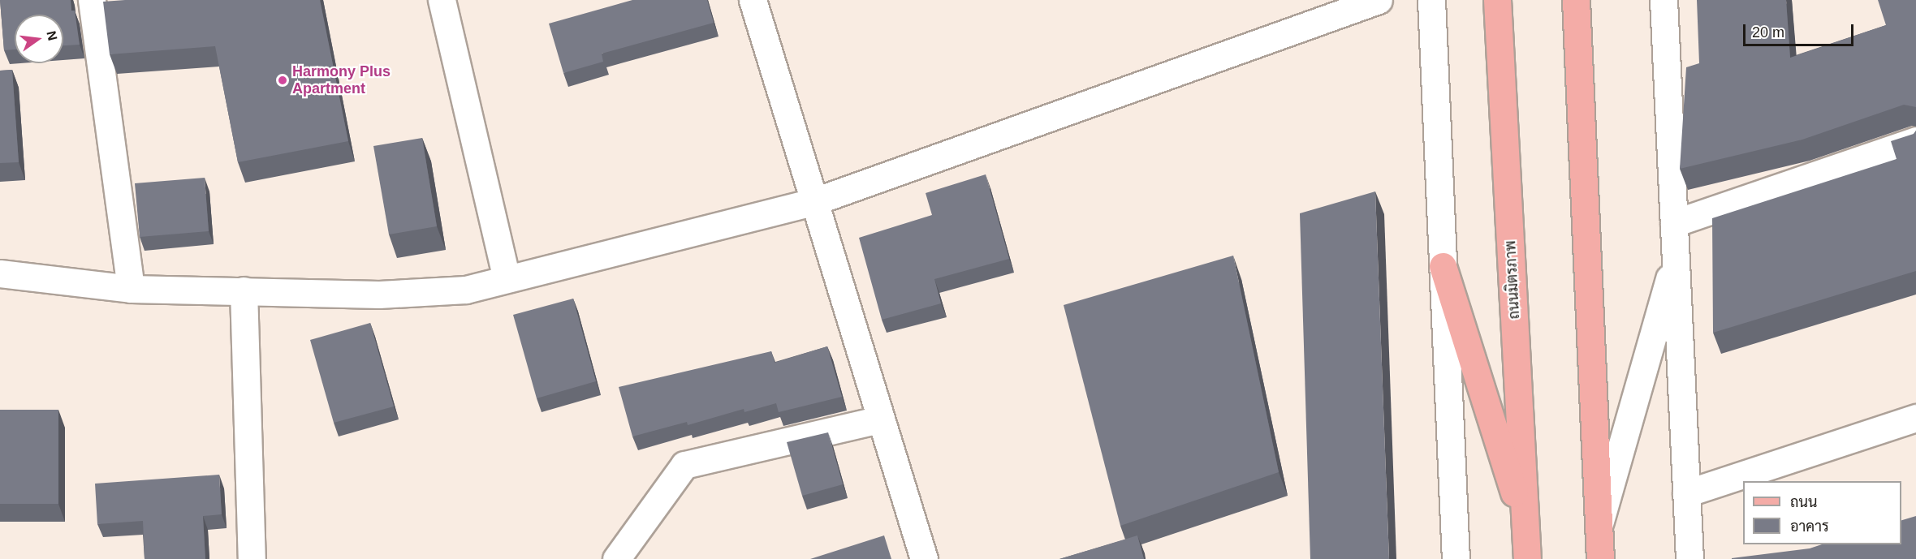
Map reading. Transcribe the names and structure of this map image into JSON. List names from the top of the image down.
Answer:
{
  "streets": {
    "main road": ["ถนนมิตรภาพ"]
  },
  "places": ["Harmony Plus Apartment"],
  "legend": ["ถนน", "อาคาร"],
  "scale_bar": "20 m",
  "north": "right"
}
